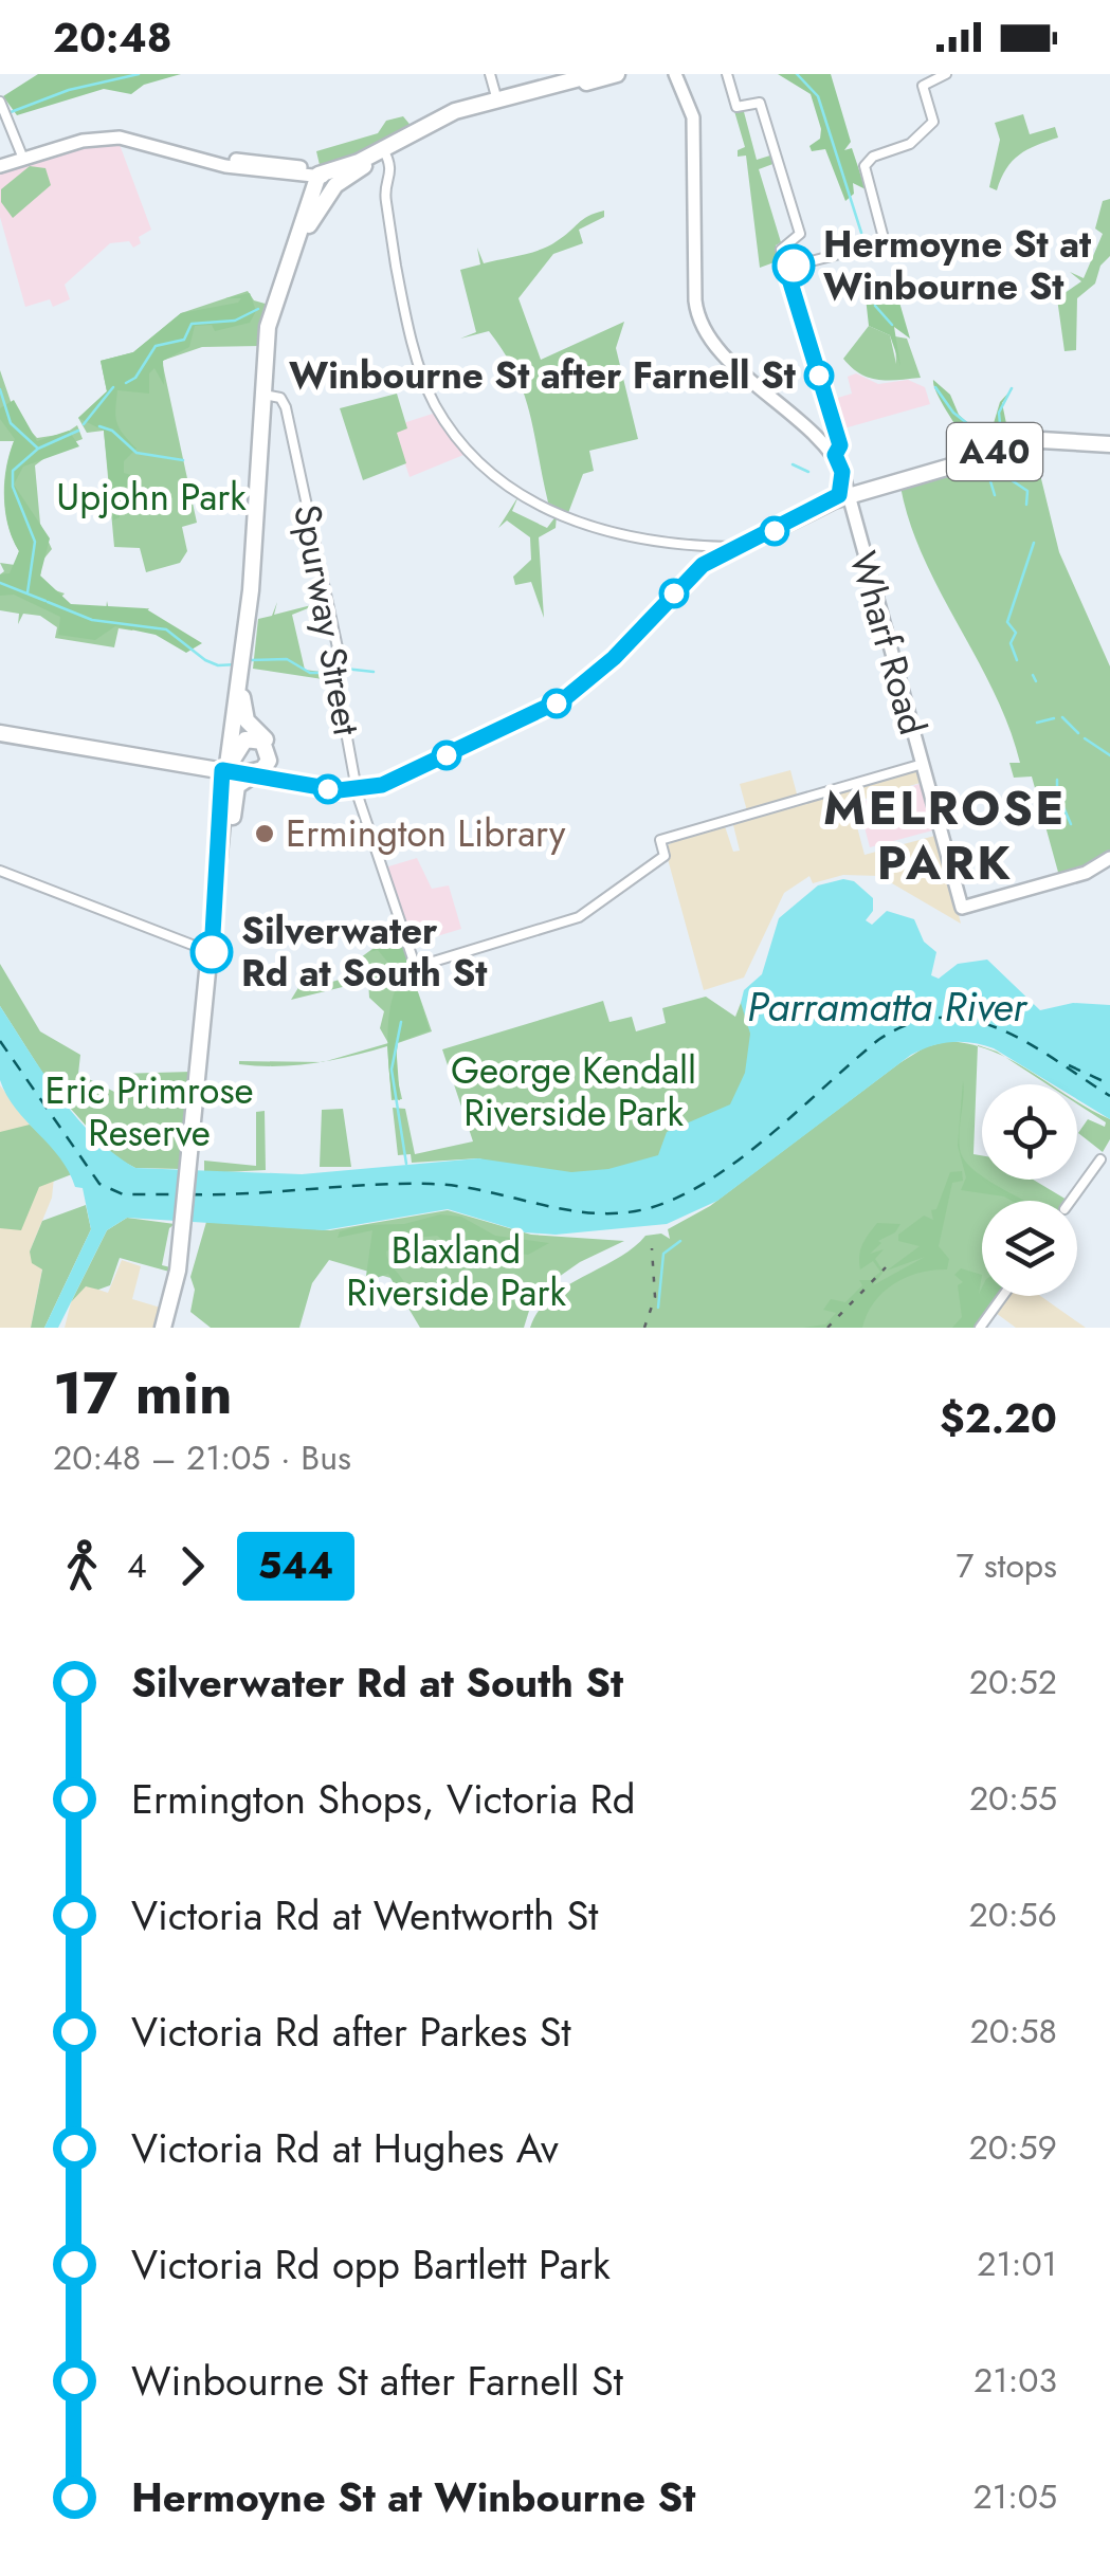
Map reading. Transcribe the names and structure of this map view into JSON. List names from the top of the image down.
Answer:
{
  "streets": {
    "highway": ["A40"],
    "main road": ["Wharf Road"],
    "street": ["Spurway Street"]
  },
  "crossings": [
    ["A40", "Spurway Street"],
    ["A40", "Wharf Road"],
    ["Spurway Street", "Wharf Road"]
  ],
  "districts": ["MELROSE PARK"],
  "water": ["Parramatta River"],
  "parks": [
    "Upjohn Park",
    "George Kendall Riverside Park",
    "Eric Primrose Reserve",
    "Blaxland Riverside Park"
  ],
  "places": [
    "Hermoyne St at Winbourne St",
    "Winbourne St after Farnell St",
    "Ermington Library",
    "Silverwater Rd at South St"
  ],
  "lines": ["bus line 544"],
  "page": {
    "status": "20:48",
    "heading": ["17 min", "20:48 – 21:05 · Bus", "$2.20"],
    "legs": ["4", "544", "7 stops"],
    "list": [
      {
        "name": "Silverwater Rd at South St",
        "value": "20:52"
      },
      {
        "name": "Ermington Shops, Victoria Rd",
        "value": "20:55"
      },
      {
        "name": "Victoria Rd at Wentworth St",
        "value": "20:56"
      },
      {
        "name": "Victoria Rd after Parkes St",
        "value": "20:58"
      },
      {
        "name": "Victoria Rd at Hughes Av",
        "value": "20:59"
      },
      {
        "name": "Victoria Rd opp Bartlett Park",
        "value": "21:01"
      },
      {
        "name": "Winbourne St after Farnell St",
        "value": "21:03"
      },
      {
        "name": "Hermoyne St at Winbourne St",
        "value": "21:05"
      }
    ]
  }
}
